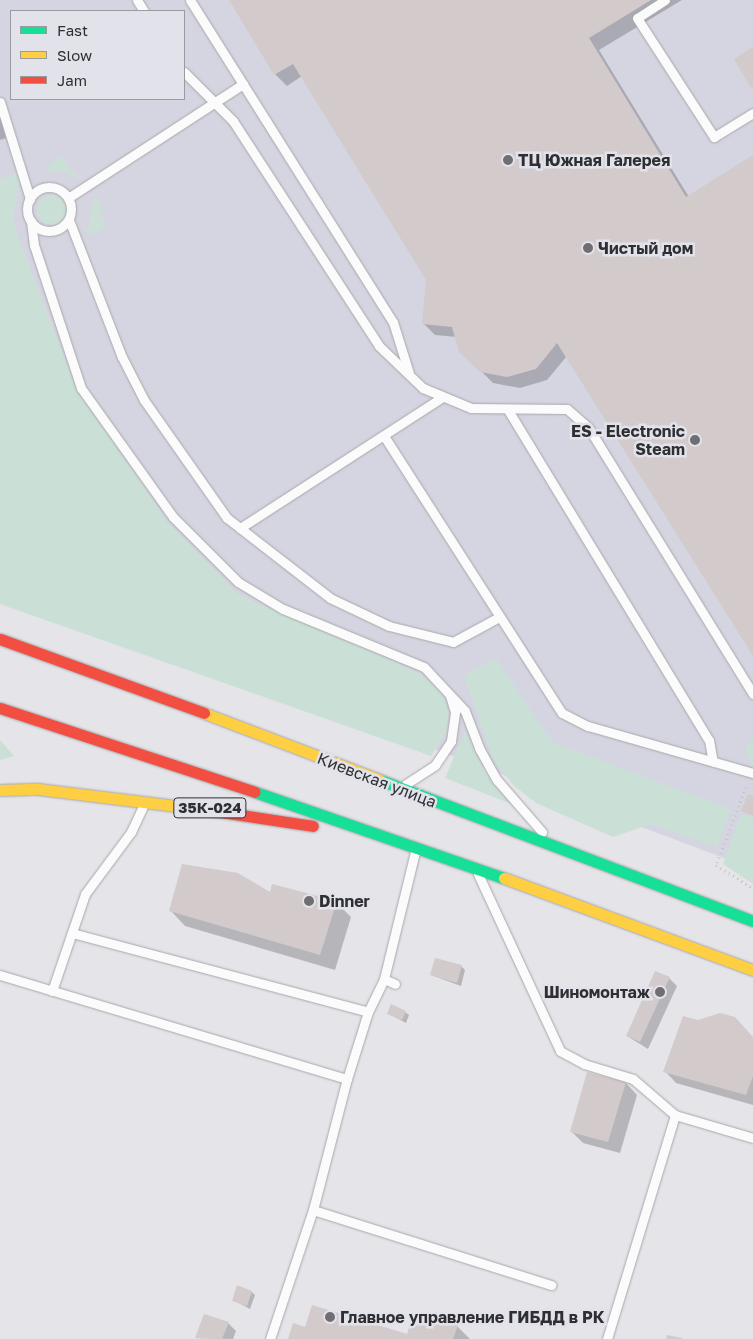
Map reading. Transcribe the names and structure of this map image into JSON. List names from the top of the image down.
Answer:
{
  "streets": {
    "main road": ["Киевская улица", "35К-024"]
  },
  "places": [
    "ТЦ Южная Галерея",
    "Чистый дом",
    "ES - Electronic Steam",
    "Dinner",
    "Шиномонтаж",
    "Главное управление ГИБДД в РК"
  ],
  "legend": ["Fast", "Slow", "Jam"]
}
